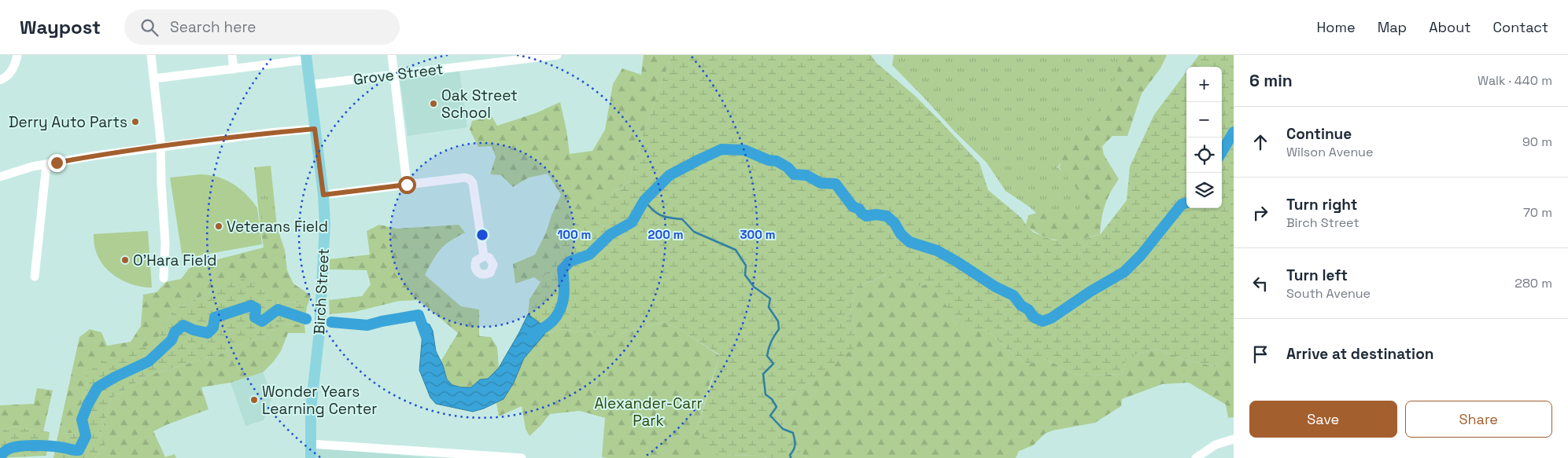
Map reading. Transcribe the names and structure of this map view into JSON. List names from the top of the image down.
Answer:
{
  "streets": {
    "main road": ["Birch Street"],
    "street": ["Grove Street"]
  },
  "crossings": [
    ["Grove Street", "Birch Street"]
  ],
  "parks": ["Alexander-Carr Park"],
  "places": [
    "Oak Street School",
    "Derry Auto Parts",
    "Veterans Field",
    "O'Hara Field",
    "Wonder Years Learning Center"
  ],
  "page": {
    "header": "Waypost",
    "search": "Search here",
    "nav": [
      "Home",
      "Map",
      "About",
      "Contact"
    ],
    "heading": ["6 min", "Walk · 440 m"],
    "map_buttons": ["+", "−"],
    "list": [
      ["Continue", "Wilson Avenue", "90 m"],
      ["Turn right", "Birch Street", "70 m"],
      ["Turn left", "South Avenue", "280 m"],
      "Arrive at destination"
    ],
    "buttons": ["Save", "Share"]
  },
  "rings": ["100 m", "200 m", "300 m"]
}
